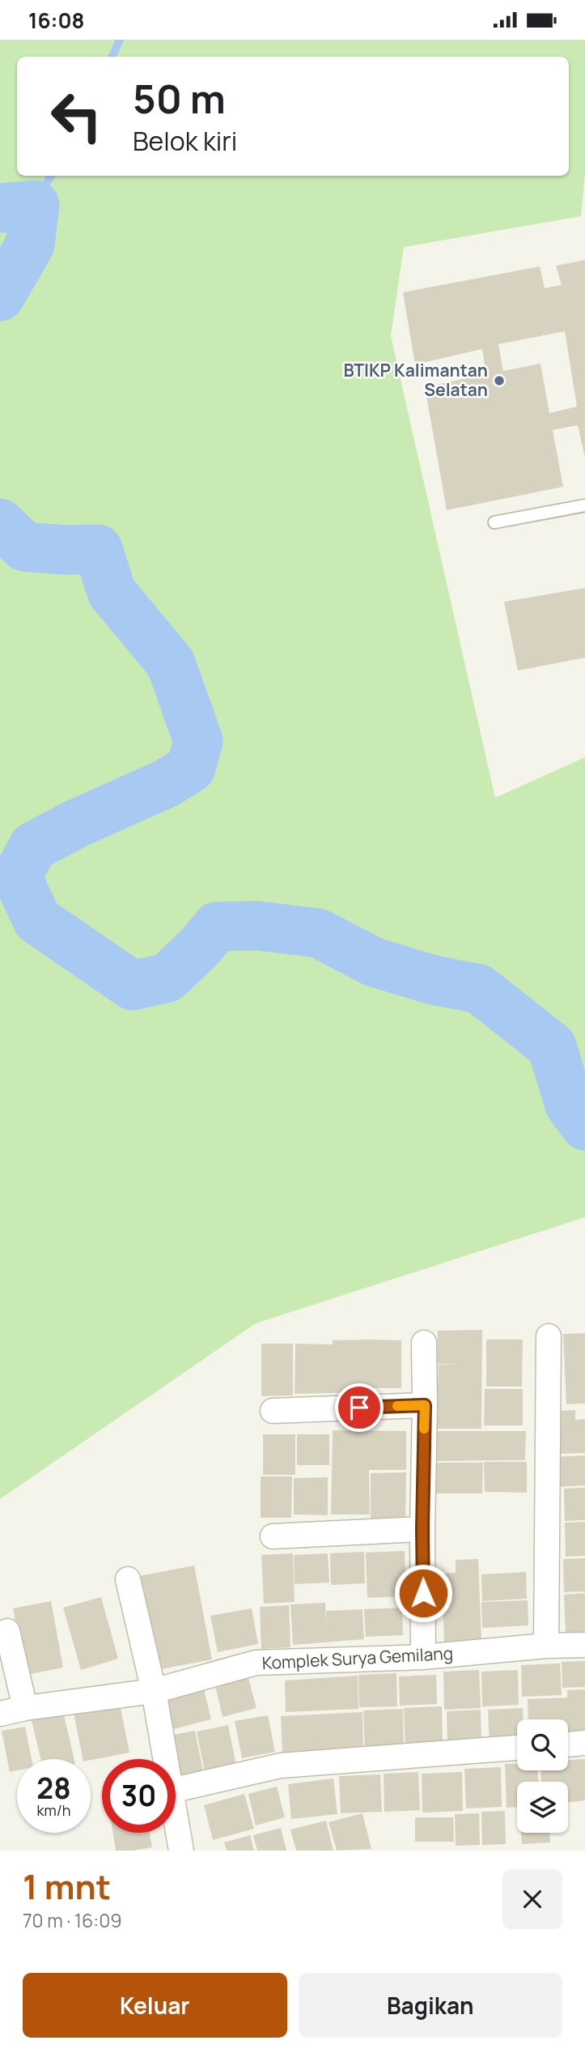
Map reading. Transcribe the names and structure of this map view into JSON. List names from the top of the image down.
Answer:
{
  "streets": {
    "street": ["Komplek Surya Gemilang"]
  },
  "places": ["BTIKP Kalimantan Selatan"],
  "page": {
    "status": "16:08",
    "turn": ["50 m", "Belok kiri"],
    "speed": "28 km/h",
    "limit": "30",
    "heading": ["1 mnt", "70 m · 16:09"],
    "buttons": ["Keluar", "Bagikan"]
  }
}
